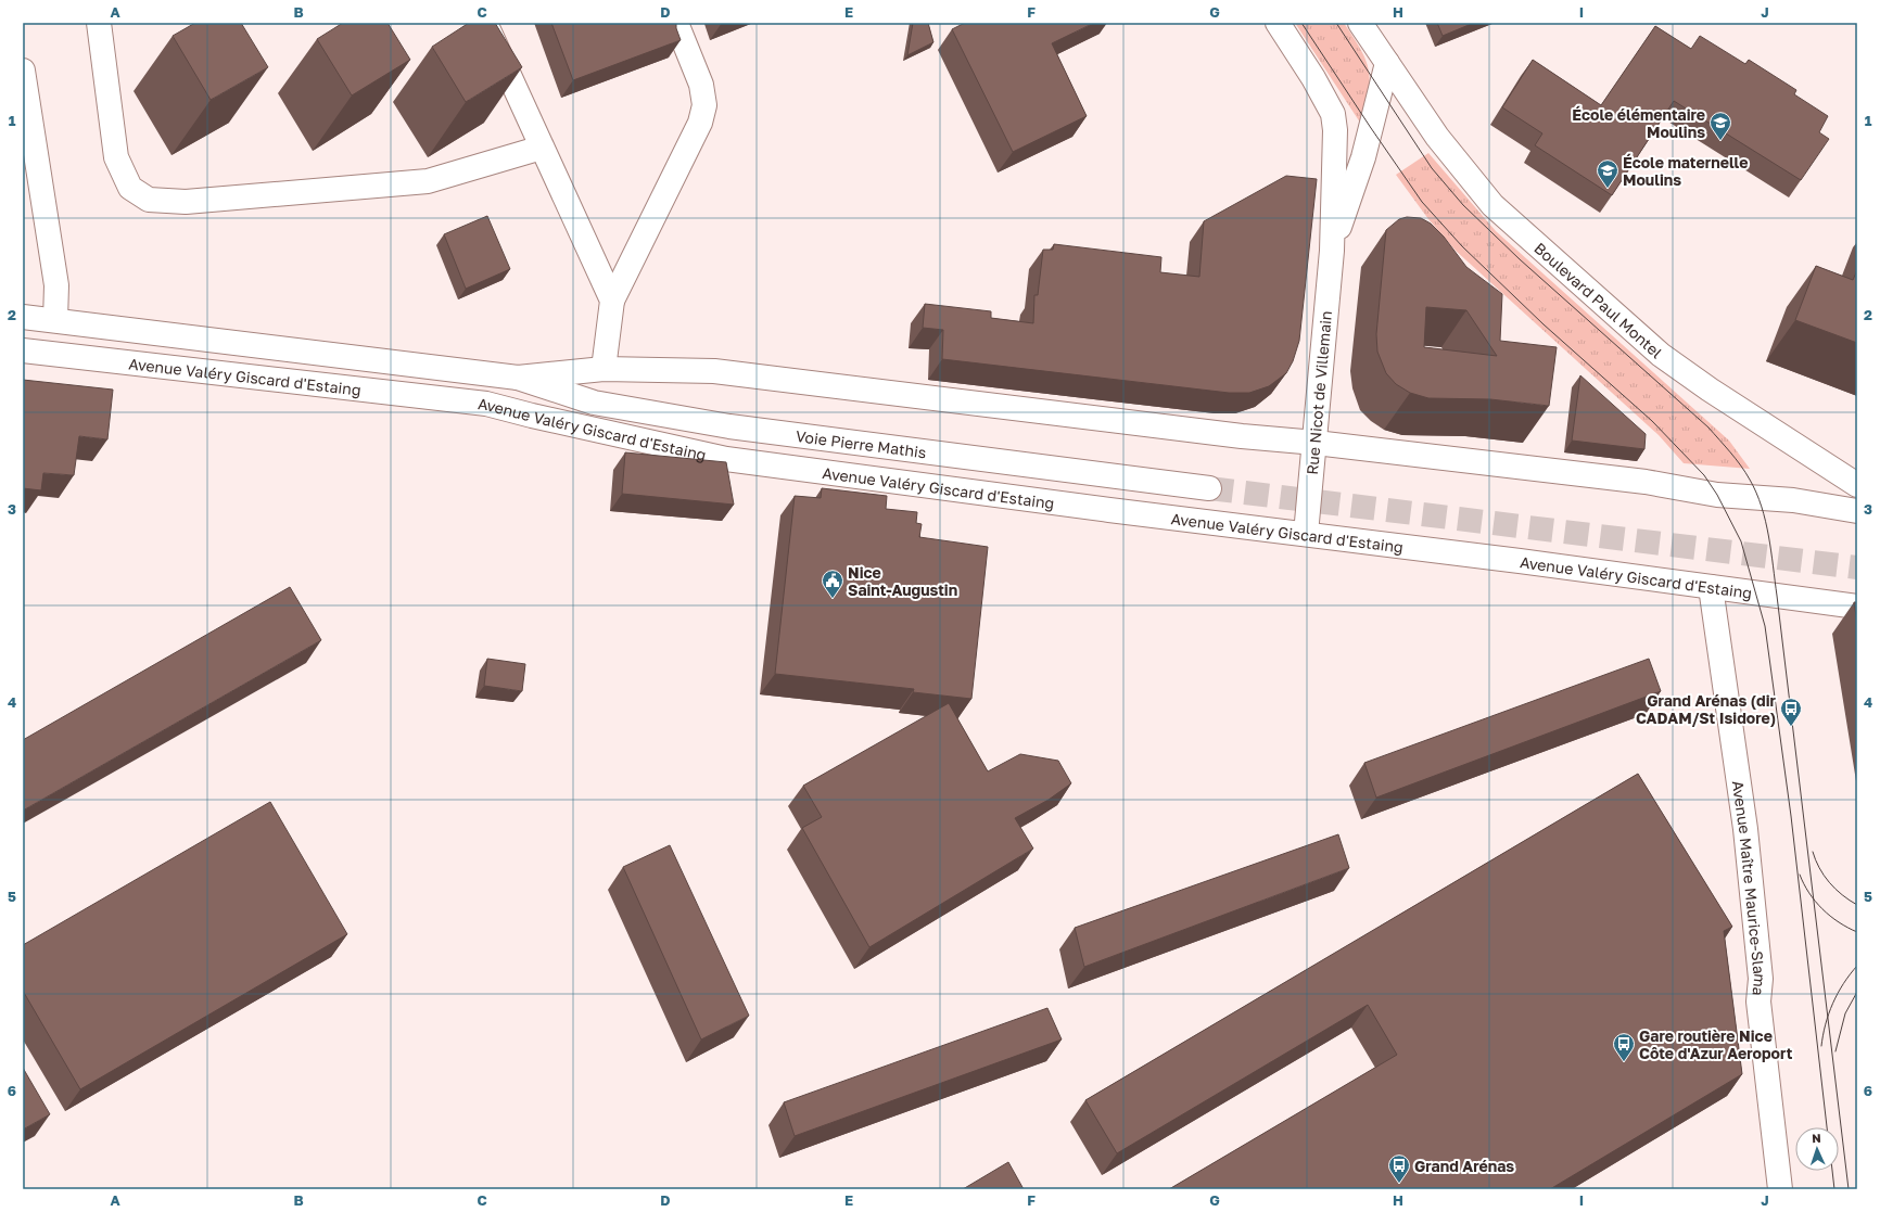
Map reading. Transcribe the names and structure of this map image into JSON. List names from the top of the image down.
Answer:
{
  "streets": {
    "main road": [
      "Boulevard Paul Montel",
      "Avenue Valéry Giscard d'Estaing",
      "Rue Nicot de Villemain",
      "Voie Pierre Mathis",
      "Avenue Maître Maurice-Slama"
    ]
  },
  "crossings": [
    ["Avenue Valéry Giscard d'Estaing", "Rue Nicot de Villemain"],
    ["Avenue Valéry Giscard d'Estaing", "Voie Pierre Mathis"],
    ["Avenue Valéry Giscard d'Estaing", "Avenue Maître Maurice-Slama"]
  ],
  "places": {
    "school or university": ["École élémentaire Moulins", "École maternelle Moulins"],
    "public building": ["Nice Saint-Augustin"],
    "bus stop": ["Grand Arénas (dir CADAM/St Isidore)", "Gare routière Nice Côte d'Azur Aeroport", "Grand Arénas"]
  },
  "north": "top",
  "grid": {
    "columns": [
      "A",
      "B",
      "C",
      "D",
      "E",
      "F",
      "G",
      "H",
      "I",
      "J"
    ],
    "rows": [
      "1",
      "2",
      "3",
      "4",
      "5",
      "6"
    ]
  }
}
